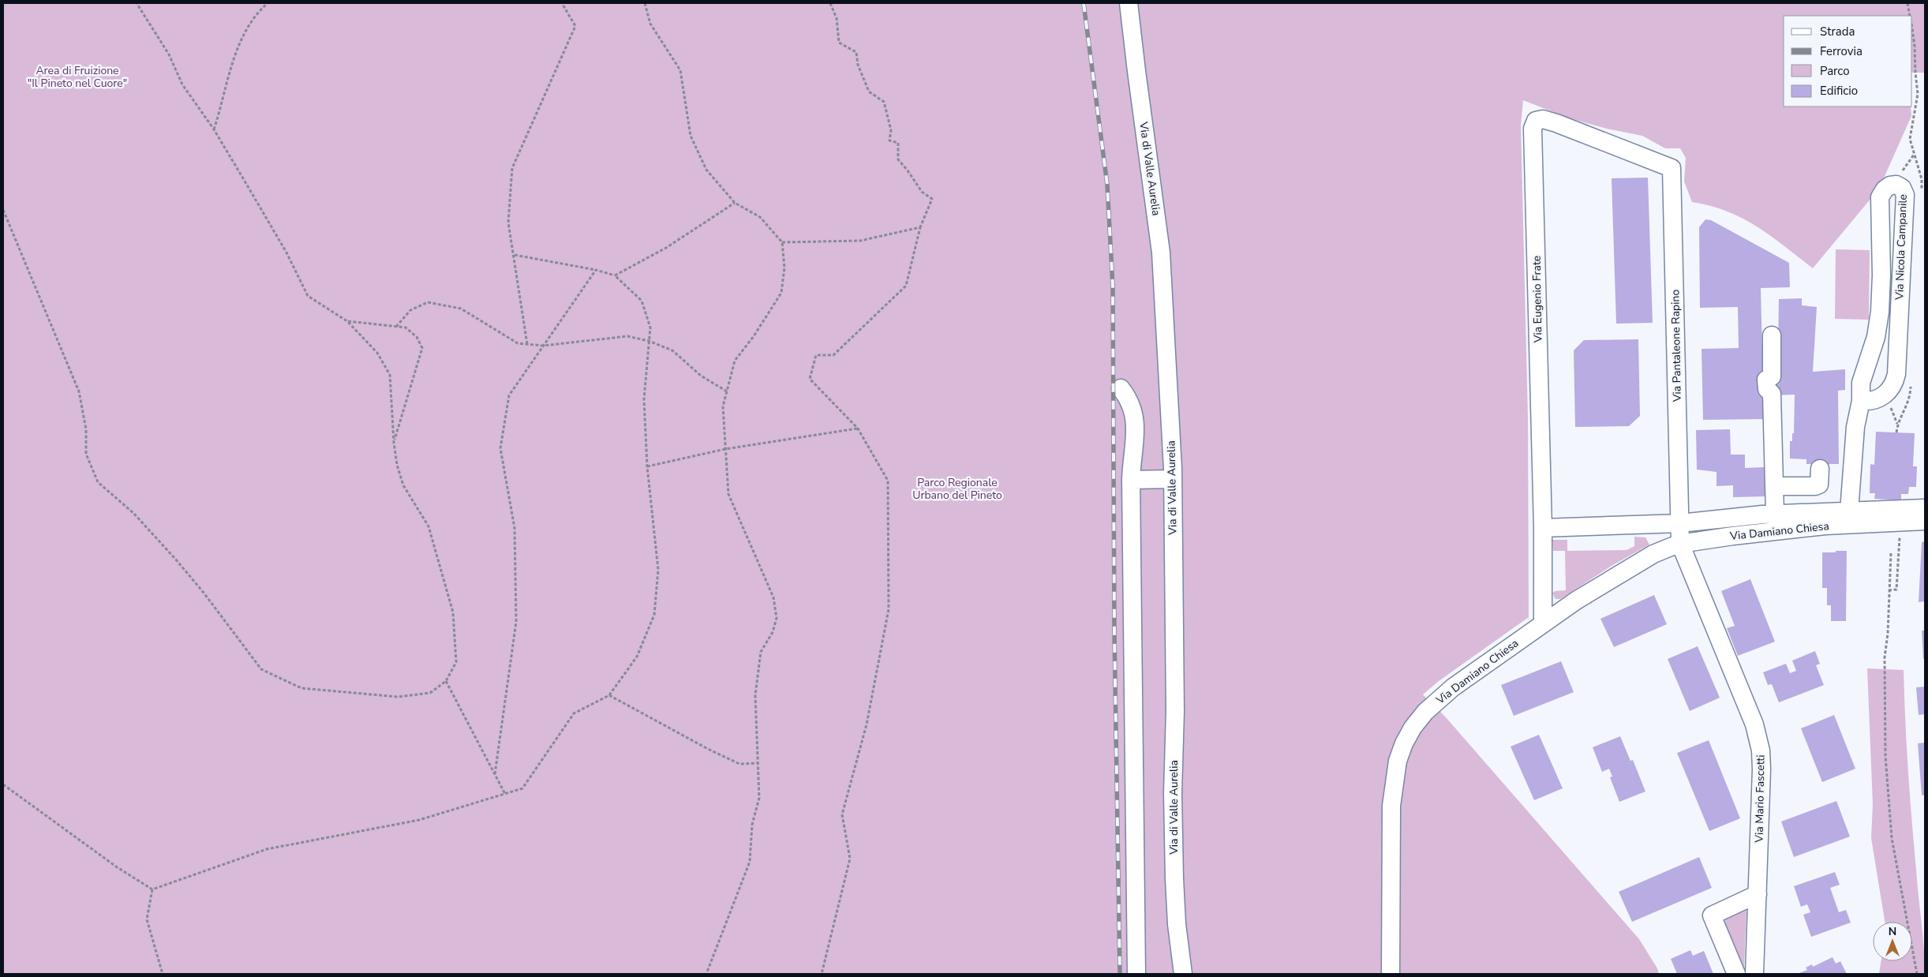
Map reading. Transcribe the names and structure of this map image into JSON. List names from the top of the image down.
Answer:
{
  "streets": {
    "street": [
      "Via di Valle Aurelia",
      "Via Nicola Campanile",
      "Via Eugenio Frate",
      "Via Pantaleone Rapino",
      "Via Damiano Chiesa",
      "Via Mario Fascetti"
    ]
  },
  "crossings": [
    ["Via Nicola Campanile", "Via Damiano Chiesa"],
    ["Via Eugenio Frate", "Via Pantaleone Rapino"],
    ["Via Eugenio Frate", "Via Damiano Chiesa"],
    ["Via Pantaleone Rapino", "Via Damiano Chiesa"],
    ["Via Damiano Chiesa", "Via Mario Fascetti"]
  ],
  "parks": ["Area di Fruizione \"Il Pineto nel Cuore\"", "Parco Regionale Urbano del Pineto"],
  "legend": [
    "Strada",
    "Ferrovia",
    "Parco",
    "Edificio"
  ],
  "north": "top"
}
